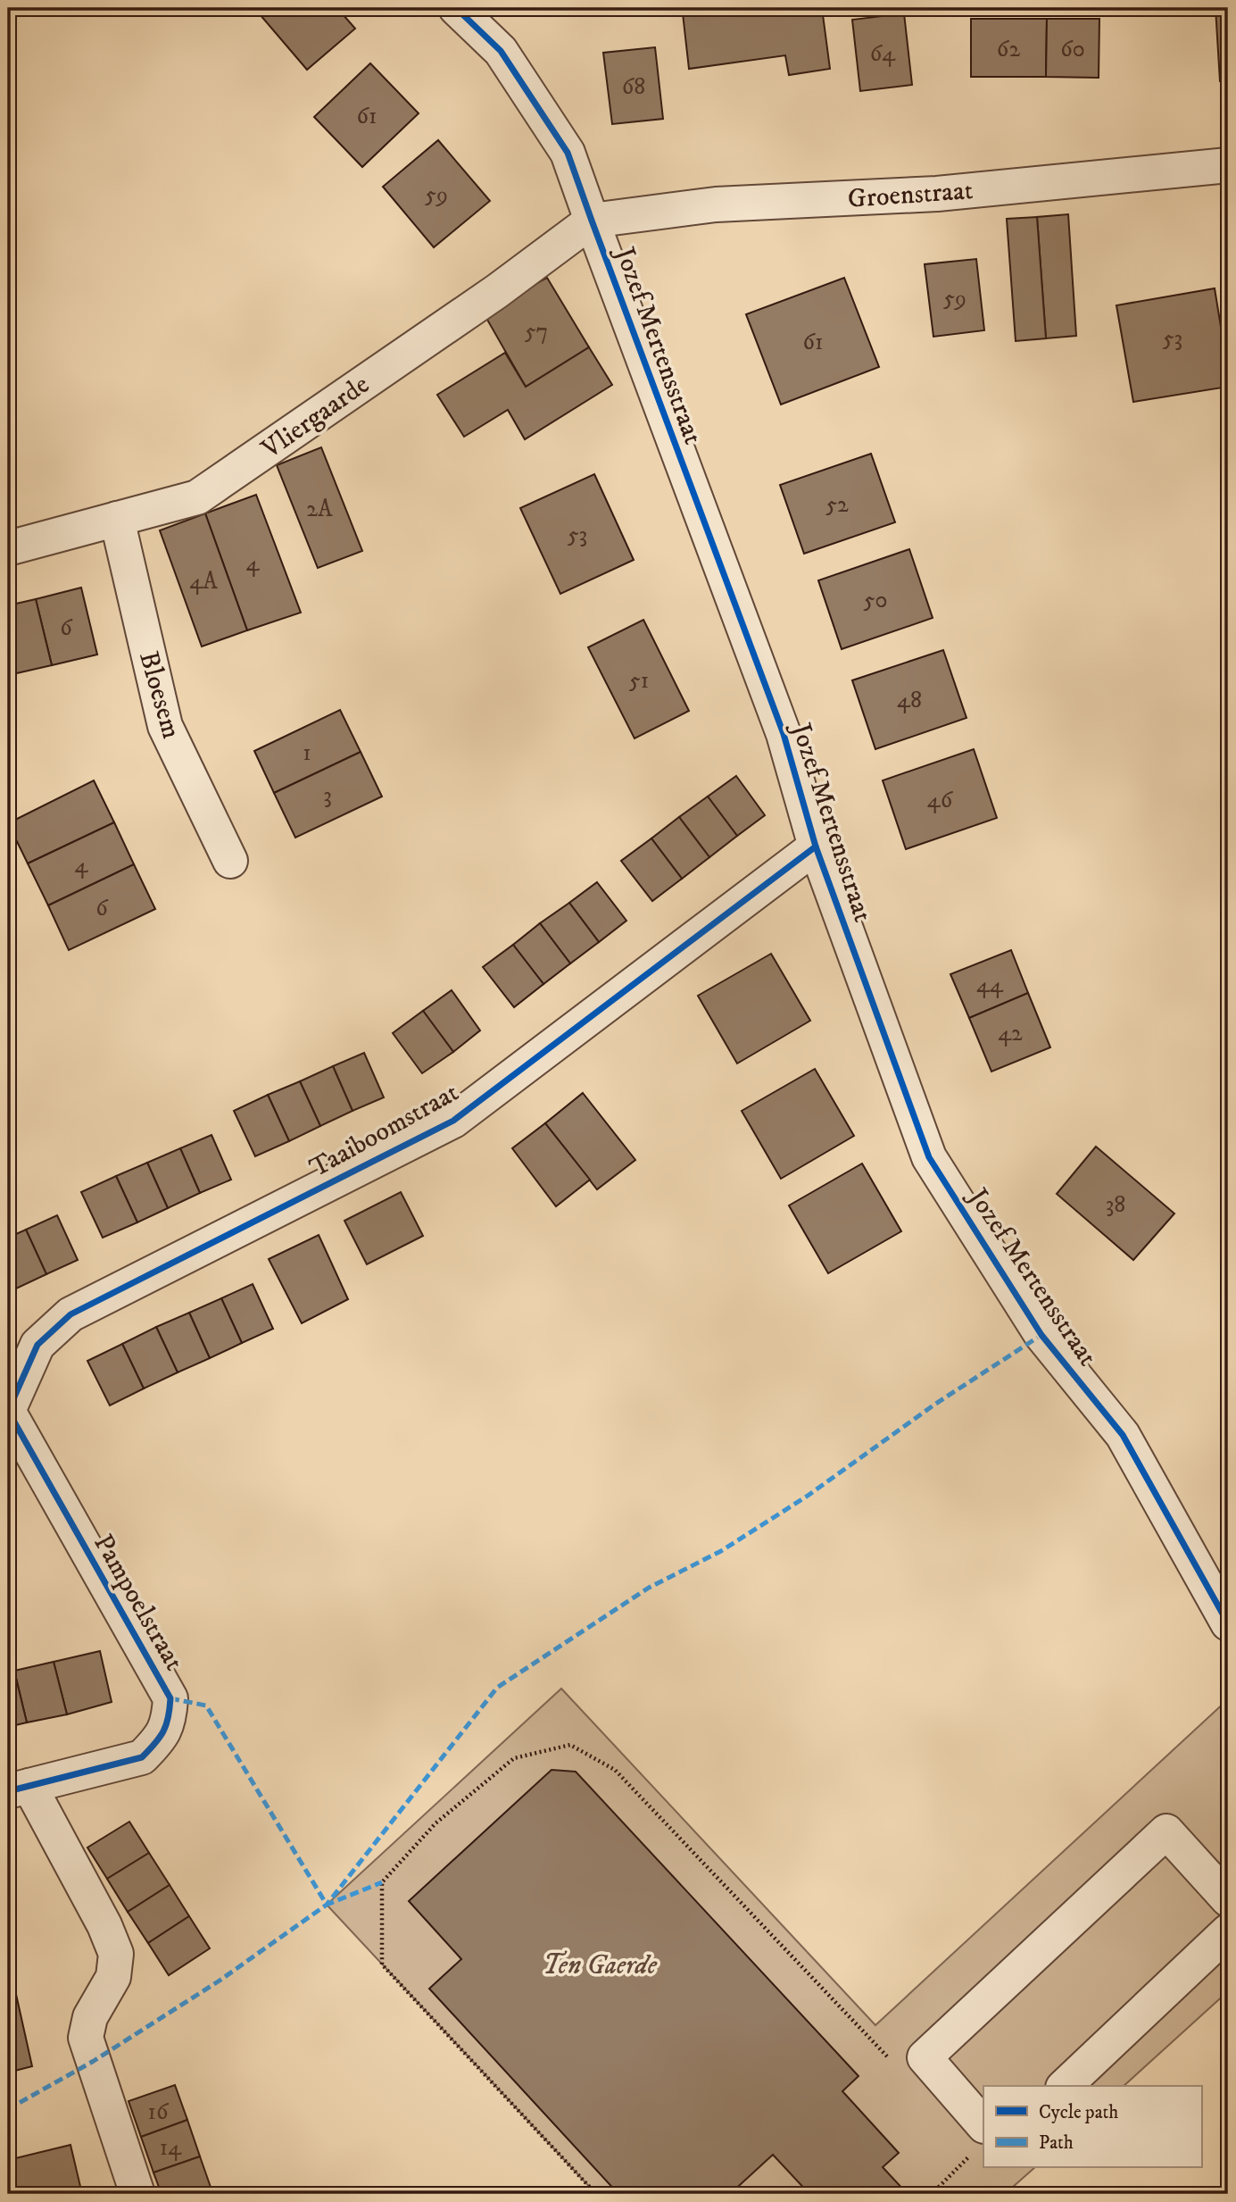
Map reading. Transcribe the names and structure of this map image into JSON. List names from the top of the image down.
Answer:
{
  "streets": {
    "street": [
      "Groenstraat",
      "Jozef Mertensstraat",
      "Vliergaarde",
      "Bloesem",
      "Taaiboomstraat",
      "Pampoelstraat"
    ]
  },
  "crossings": [
    ["Groenstraat", "Jozef Mertensstraat"],
    ["Groenstraat", "Vliergaarde"],
    ["Jozef Mertensstraat", "Vliergaarde"],
    ["Jozef Mertensstraat", "Taaiboomstraat"],
    ["Vliergaarde", "Bloesem"],
    ["Taaiboomstraat", "Pampoelstraat"]
  ],
  "parks": ["Ten Gaerde"],
  "house_numbers": [
    "62",
    "60",
    "64",
    "68",
    "61",
    "59",
    "59",
    "57",
    "53",
    "61",
    "52",
    "2A",
    "53",
    "4",
    "4A",
    "50",
    "6",
    "51",
    "48",
    "1",
    "3",
    "46",
    "4",
    "6",
    "44",
    "42",
    "38",
    "16",
    "14"
  ],
  "legend": ["Cycle path", "Path"]
}
